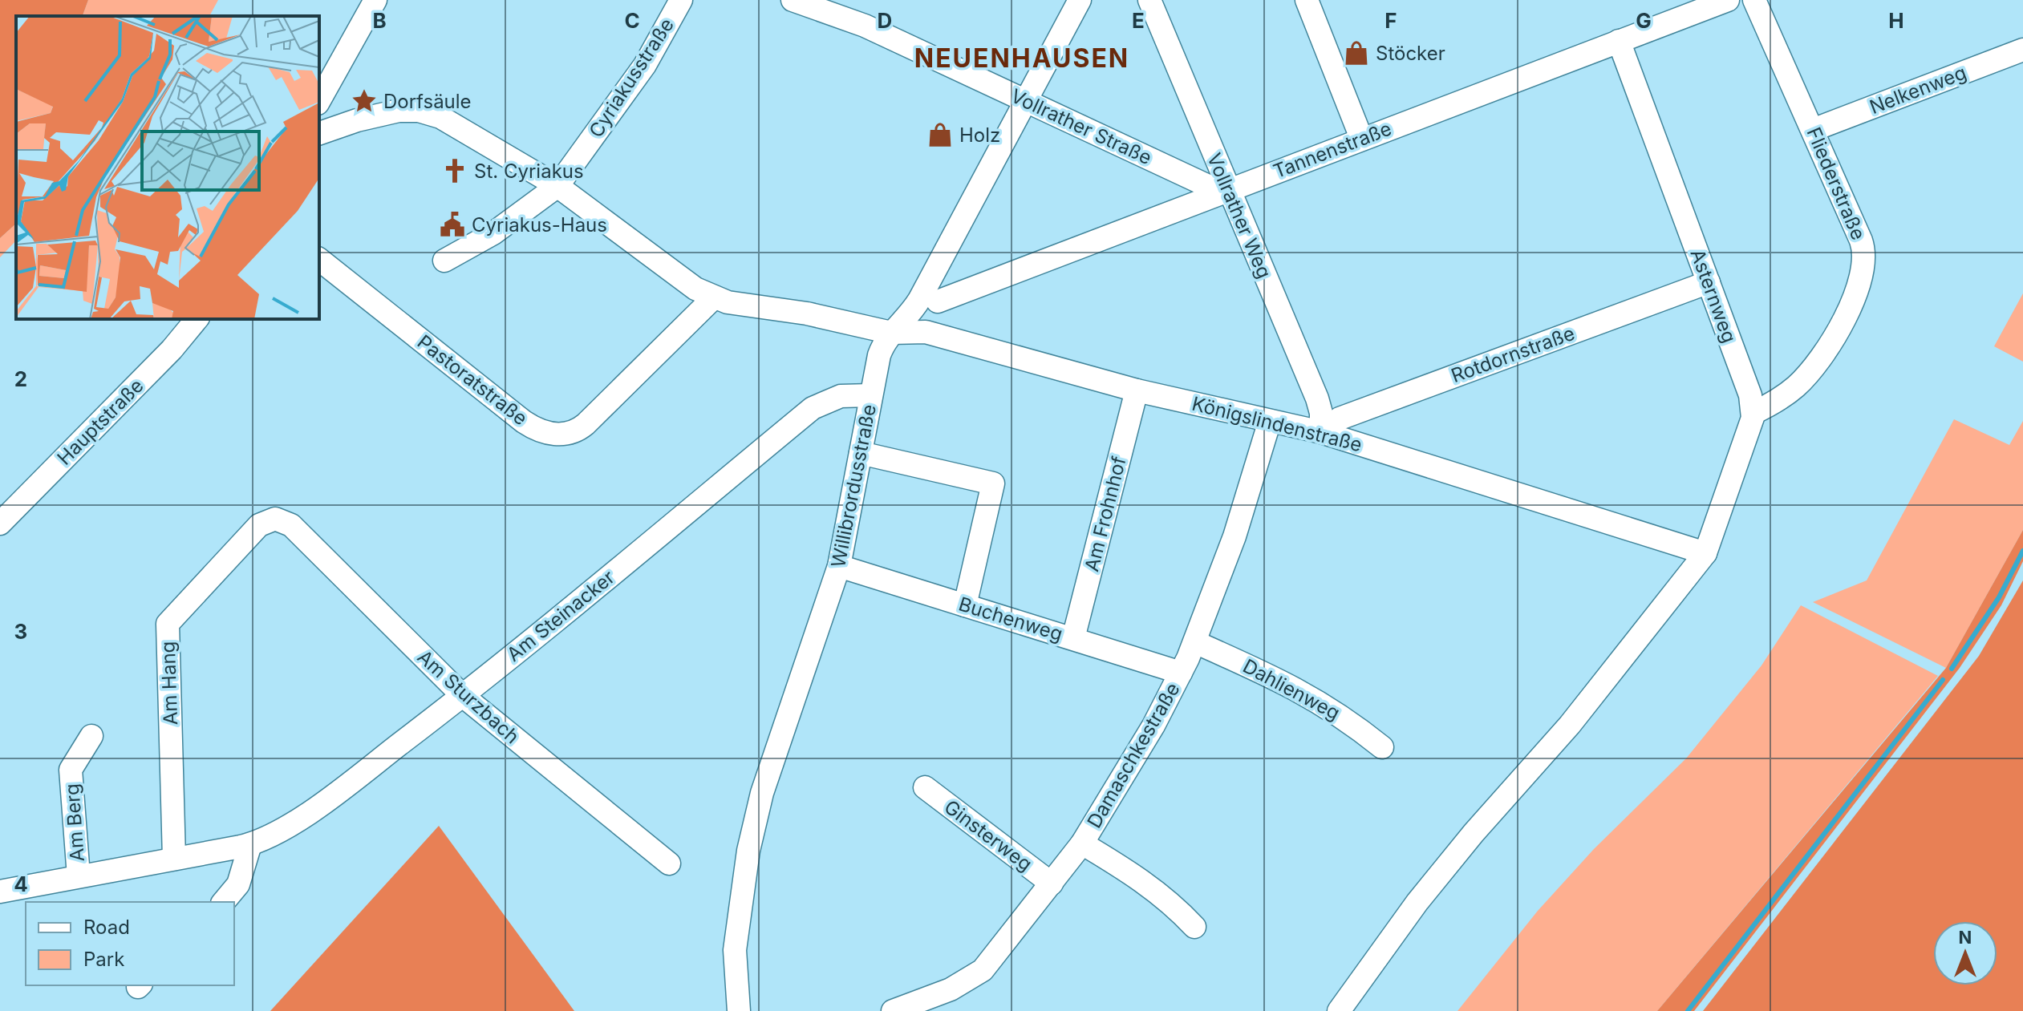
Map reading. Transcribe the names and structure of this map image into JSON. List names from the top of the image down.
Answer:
{
  "streets": {
    "street": [
      "Cyriakusstraße",
      "Nelkenweg",
      "Vollrather Straße",
      "Tannenstraße",
      "Fliederstraße",
      "Vollrather Weg",
      "Asternweg",
      "Rotdornstraße",
      "Pastoratstraße",
      "Hauptstraße",
      "Königslindenstraße",
      "Willibrordusstraße",
      "Am Frohnhof",
      "Am Steinacker",
      "Buchenweg",
      "Am Hang",
      "Dahlienweg",
      "Am Sturzbach",
      "Damaschkestraße",
      "Am Berg",
      "Ginsterweg"
    ]
  },
  "crossings": [
    ["Cyriakusstraße", "Königslindenstraße"],
    ["Nelkenweg", "Fliederstraße"],
    ["Vollrather Straße", "Tannenstraße"],
    ["Vollrather Straße", "Vollrather Weg"],
    ["Vollrather Straße", "Willibrordusstraße"],
    ["Tannenstraße", "Vollrather Weg"],
    ["Tannenstraße", "Asternweg"],
    ["Fliederstraße", "Asternweg"],
    ["Vollrather Weg", "Rotdornstraße"],
    ["Vollrather Weg", "Königslindenstraße"],
    ["Asternweg", "Rotdornstraße"],
    ["Rotdornstraße", "Königslindenstraße"],
    ["Pastoratstraße", "Königslindenstraße"],
    ["Königslindenstraße", "Willibrordusstraße"],
    ["Königslindenstraße", "Am Frohnhof"],
    ["Königslindenstraße", "Damaschkestraße"],
    ["Willibrordusstraße", "Am Steinacker"],
    ["Willibrordusstraße", "Buchenweg"],
    ["Am Frohnhof", "Buchenweg"],
    ["Am Steinacker", "Am Hang"],
    ["Am Steinacker", "Am Sturzbach"],
    ["Am Steinacker", "Am Berg"],
    ["Buchenweg", "Damaschkestraße"],
    ["Am Hang", "Am Sturzbach"],
    ["Dahlienweg", "Damaschkestraße"],
    ["Damaschkestraße", "Ginsterweg"]
  ],
  "districts": ["NEUENHAUSEN"],
  "places": {
    "shop": ["Stöcker", "Holz"],
    "place": ["Dorfsäule"],
    "church": ["St. Cyriakus"],
    "public building": ["Cyriakus-Haus"]
  },
  "legend": ["Road", "Park"],
  "north": "top",
  "grid": {
    "columns": [
      "B",
      "C",
      "D",
      "E",
      "F",
      "G",
      "H"
    ],
    "rows": ["2", "3", "4"]
  }
}
